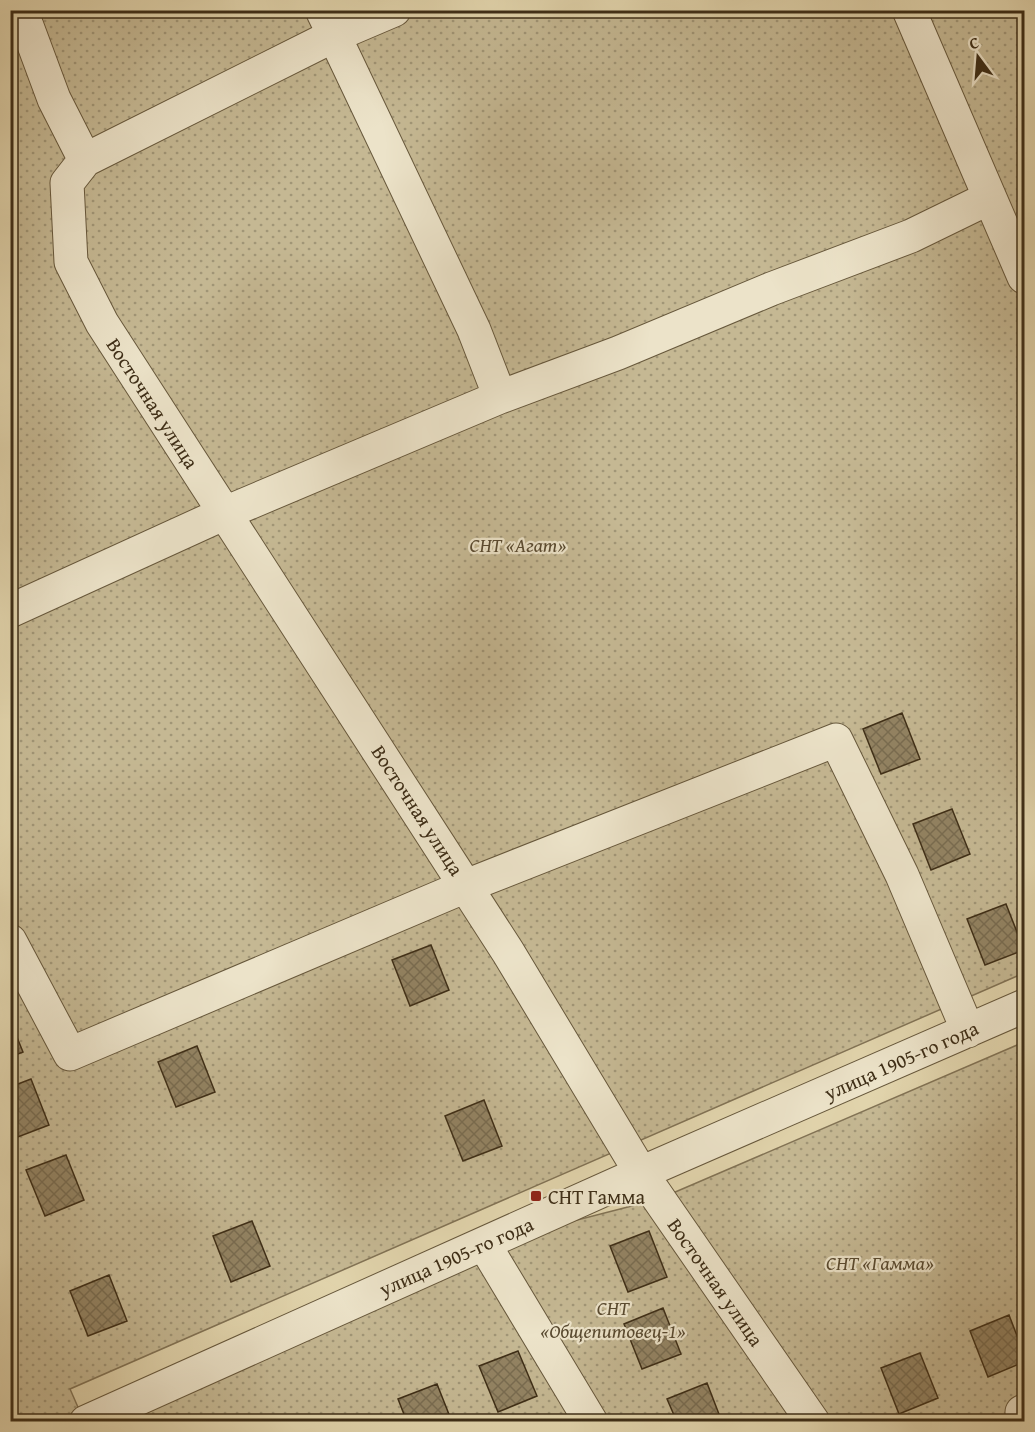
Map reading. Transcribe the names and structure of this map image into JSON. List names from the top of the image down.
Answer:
{
  "streets": {
    "street": ["Восточная улица", "улица 1905-го года"]
  },
  "crossings": [
    ["Восточная улица", "улица 1905-го года"]
  ],
  "parks": ["СНТ «Агат»", "СНТ «Гамма»", "СНТ «Общепитовец-1»"],
  "places": {
    "transit": ["СНТ Гамма"]
  },
  "north": "top"
}
